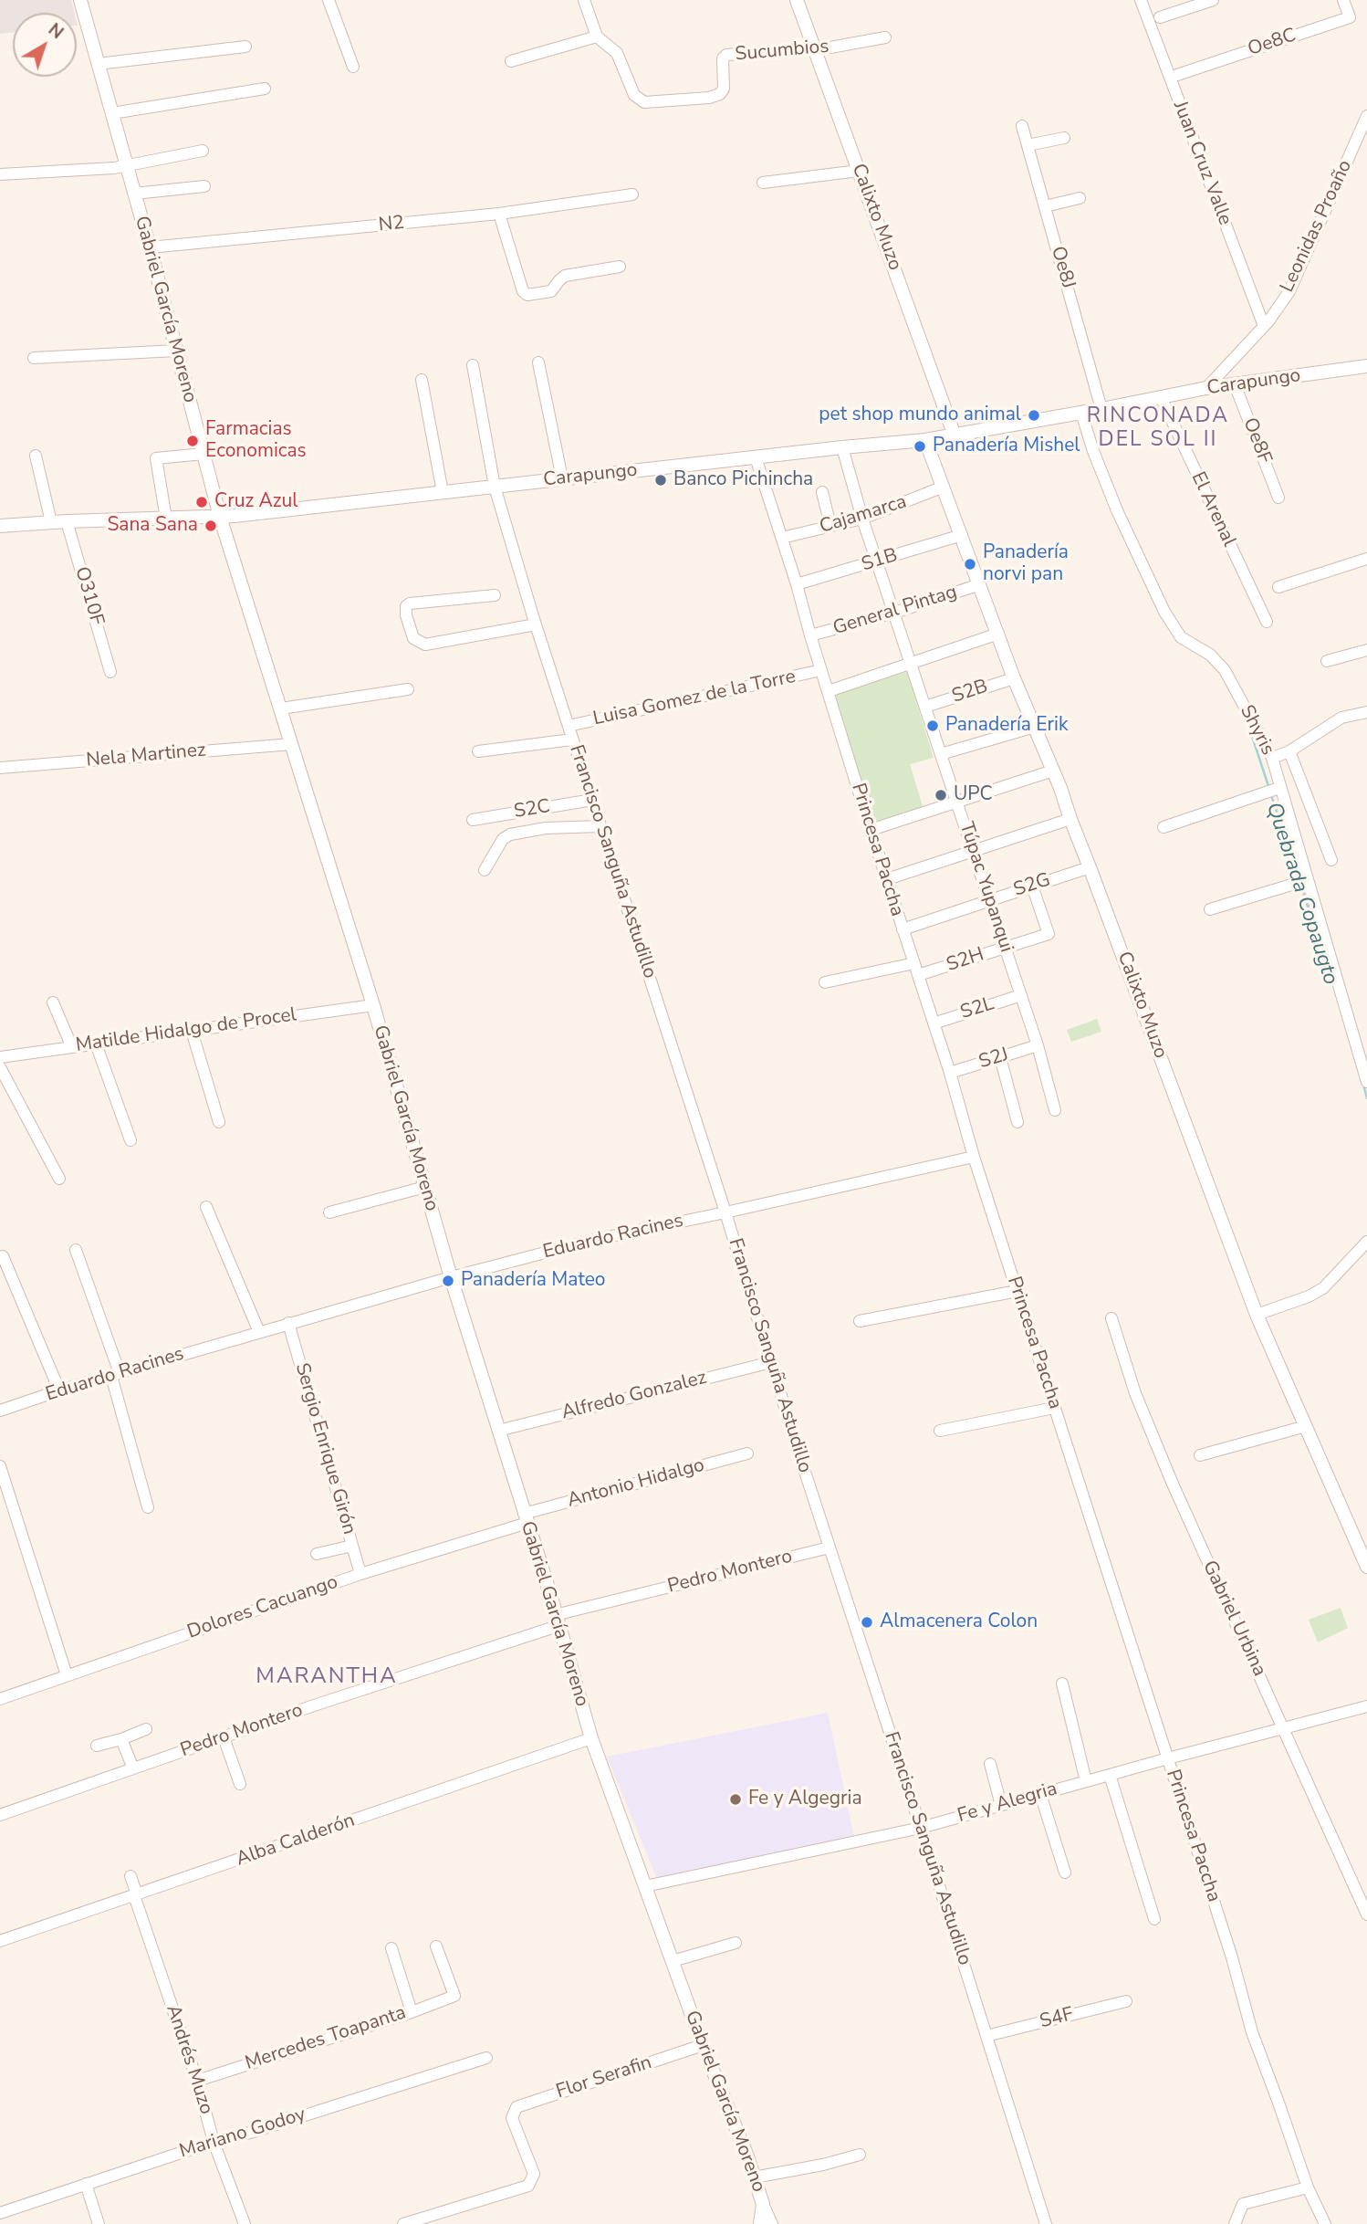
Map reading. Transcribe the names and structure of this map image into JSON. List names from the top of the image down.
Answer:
{
  "streets": {
    "street": [
      "Oe8C",
      "Sucumbios",
      "Juan Cruz Valle",
      "Calixto Muzo",
      "N2",
      "Leonidas Proaño",
      "Oe8J",
      "Gabriel García Moreno",
      "Carapungo",
      "Oe8F",
      "El Arenal",
      "Cajamarca",
      "S1B",
      "O310F",
      "General Pintag",
      "S2B",
      "Luisa Gomez de la Torre",
      "Shyris",
      "Nela Martinez",
      "S2C",
      "Princesa Paccha",
      "Francisco Sanguña Astudillo",
      "S2G",
      "Túpac Yupanqui",
      "S2H",
      "S2L",
      "Matilde Hidalgo de Procel",
      "S2J",
      "Eduardo Racines",
      "Alfredo Gonzalez",
      "Sergio Enrique Girón",
      "Antonio Hidalgo",
      "Pedro Montero",
      "Dolores Cacuango",
      "Gabriel Urbina",
      "Fe y Alegria",
      "Alba Calderón",
      "S4F",
      "Mercedes Toapanta",
      "Andrés Muzo",
      "Flor Serafin",
      "Mariano Godoy"
    ]
  },
  "crossings": [
    ["Sucumbios", "Calixto Muzo"],
    ["Juan Cruz Valle", "Leonidas Proaño"],
    ["Calixto Muzo", "Carapungo"],
    ["Calixto Muzo", "Cajamarca"],
    ["Calixto Muzo", "S1B"],
    ["Calixto Muzo", "General Pintag"],
    ["Calixto Muzo", "S2B"],
    ["Calixto Muzo", "S2G"],
    ["N2", "Gabriel García Moreno"],
    ["Leonidas Proaño", "Carapungo"],
    ["Oe8J", "Carapungo"],
    ["Gabriel García Moreno", "Carapungo"],
    ["Gabriel García Moreno", "Nela Martinez"],
    ["Gabriel García Moreno", "Matilde Hidalgo de Procel"],
    ["Gabriel García Moreno", "Eduardo Racines"],
    ["Gabriel García Moreno", "Alfredo Gonzalez"],
    ["Gabriel García Moreno", "Antonio Hidalgo"],
    ["Gabriel García Moreno", "Pedro Montero"],
    ["Gabriel García Moreno", "Dolores Cacuango"],
    ["Gabriel García Moreno", "Fe y Alegria"],
    ["Gabriel García Moreno", "Alba Calderón"],
    ["Gabriel García Moreno", "Flor Serafin"],
    ["Carapungo", "Oe8F"],
    ["Carapungo", "El Arenal"],
    ["Carapungo", "O310F"],
    ["Carapungo", "Shyris"],
    ["Carapungo", "Princesa Paccha"],
    ["Carapungo", "Francisco Sanguña Astudillo"],
    ["Carapungo", "Túpac Yupanqui"],
    ["Cajamarca", "Princesa Paccha"],
    ["Cajamarca", "Túpac Yupanqui"],
    ["S1B", "Princesa Paccha"],
    ["S1B", "Túpac Yupanqui"],
    ["General Pintag", "Princesa Paccha"],
    ["General Pintag", "Túpac Yupanqui"],
    ["S2B", "Túpac Yupanqui"],
    ["Luisa Gomez de la Torre", "Princesa Paccha"],
    ["Luisa Gomez de la Torre", "Francisco Sanguña Astudillo"],
    ["S2C", "Francisco Sanguña Astudillo"],
    ["Princesa Paccha", "S2G"],
    ["Princesa Paccha", "S2H"],
    ["Princesa Paccha", "S2L"],
    ["Princesa Paccha", "S2J"],
    ["Princesa Paccha", "Eduardo Racines"],
    ["Princesa Paccha", "Fe y Alegria"],
    ["Francisco Sanguña Astudillo", "Eduardo Racines"],
    ["Francisco Sanguña Astudillo", "Alfredo Gonzalez"],
    ["Francisco Sanguña Astudillo", "Pedro Montero"],
    ["Francisco Sanguña Astudillo", "Fe y Alegria"],
    ["Francisco Sanguña Astudillo", "S4F"],
    ["S2G", "Túpac Yupanqui"],
    ["S2G", "S2H"],
    ["Túpac Yupanqui", "S2H"],
    ["Túpac Yupanqui", "S2L"],
    ["Túpac Yupanqui", "S2J"],
    ["Eduardo Racines", "Sergio Enrique Girón"],
    ["Sergio Enrique Girón", "Dolores Cacuango"],
    ["Antonio Hidalgo", "Dolores Cacuango"],
    ["Gabriel Urbina", "Fe y Alegria"],
    ["Alba Calderón", "Andrés Muzo"],
    ["Mercedes Toapanta", "Andrés Muzo"],
    ["Andrés Muzo", "Mariano Godoy"]
  ],
  "districts": ["RINCONADA DEL SOL II", "MARANTHA"],
  "water": ["Quebrada Copaugto"],
  "places": [
    "pet shop mundo animal",
    "Farmacias Economicas",
    "Panadería Mishel",
    "Banco Pichincha",
    "Cruz Azul",
    "Sana Sana",
    "Panadería norvi pan",
    "Panadería Erik",
    "UPC",
    "Panadería Mateo",
    "Almacenera Colon",
    "Fe y Algegria"
  ],
  "north": "top right"
}
